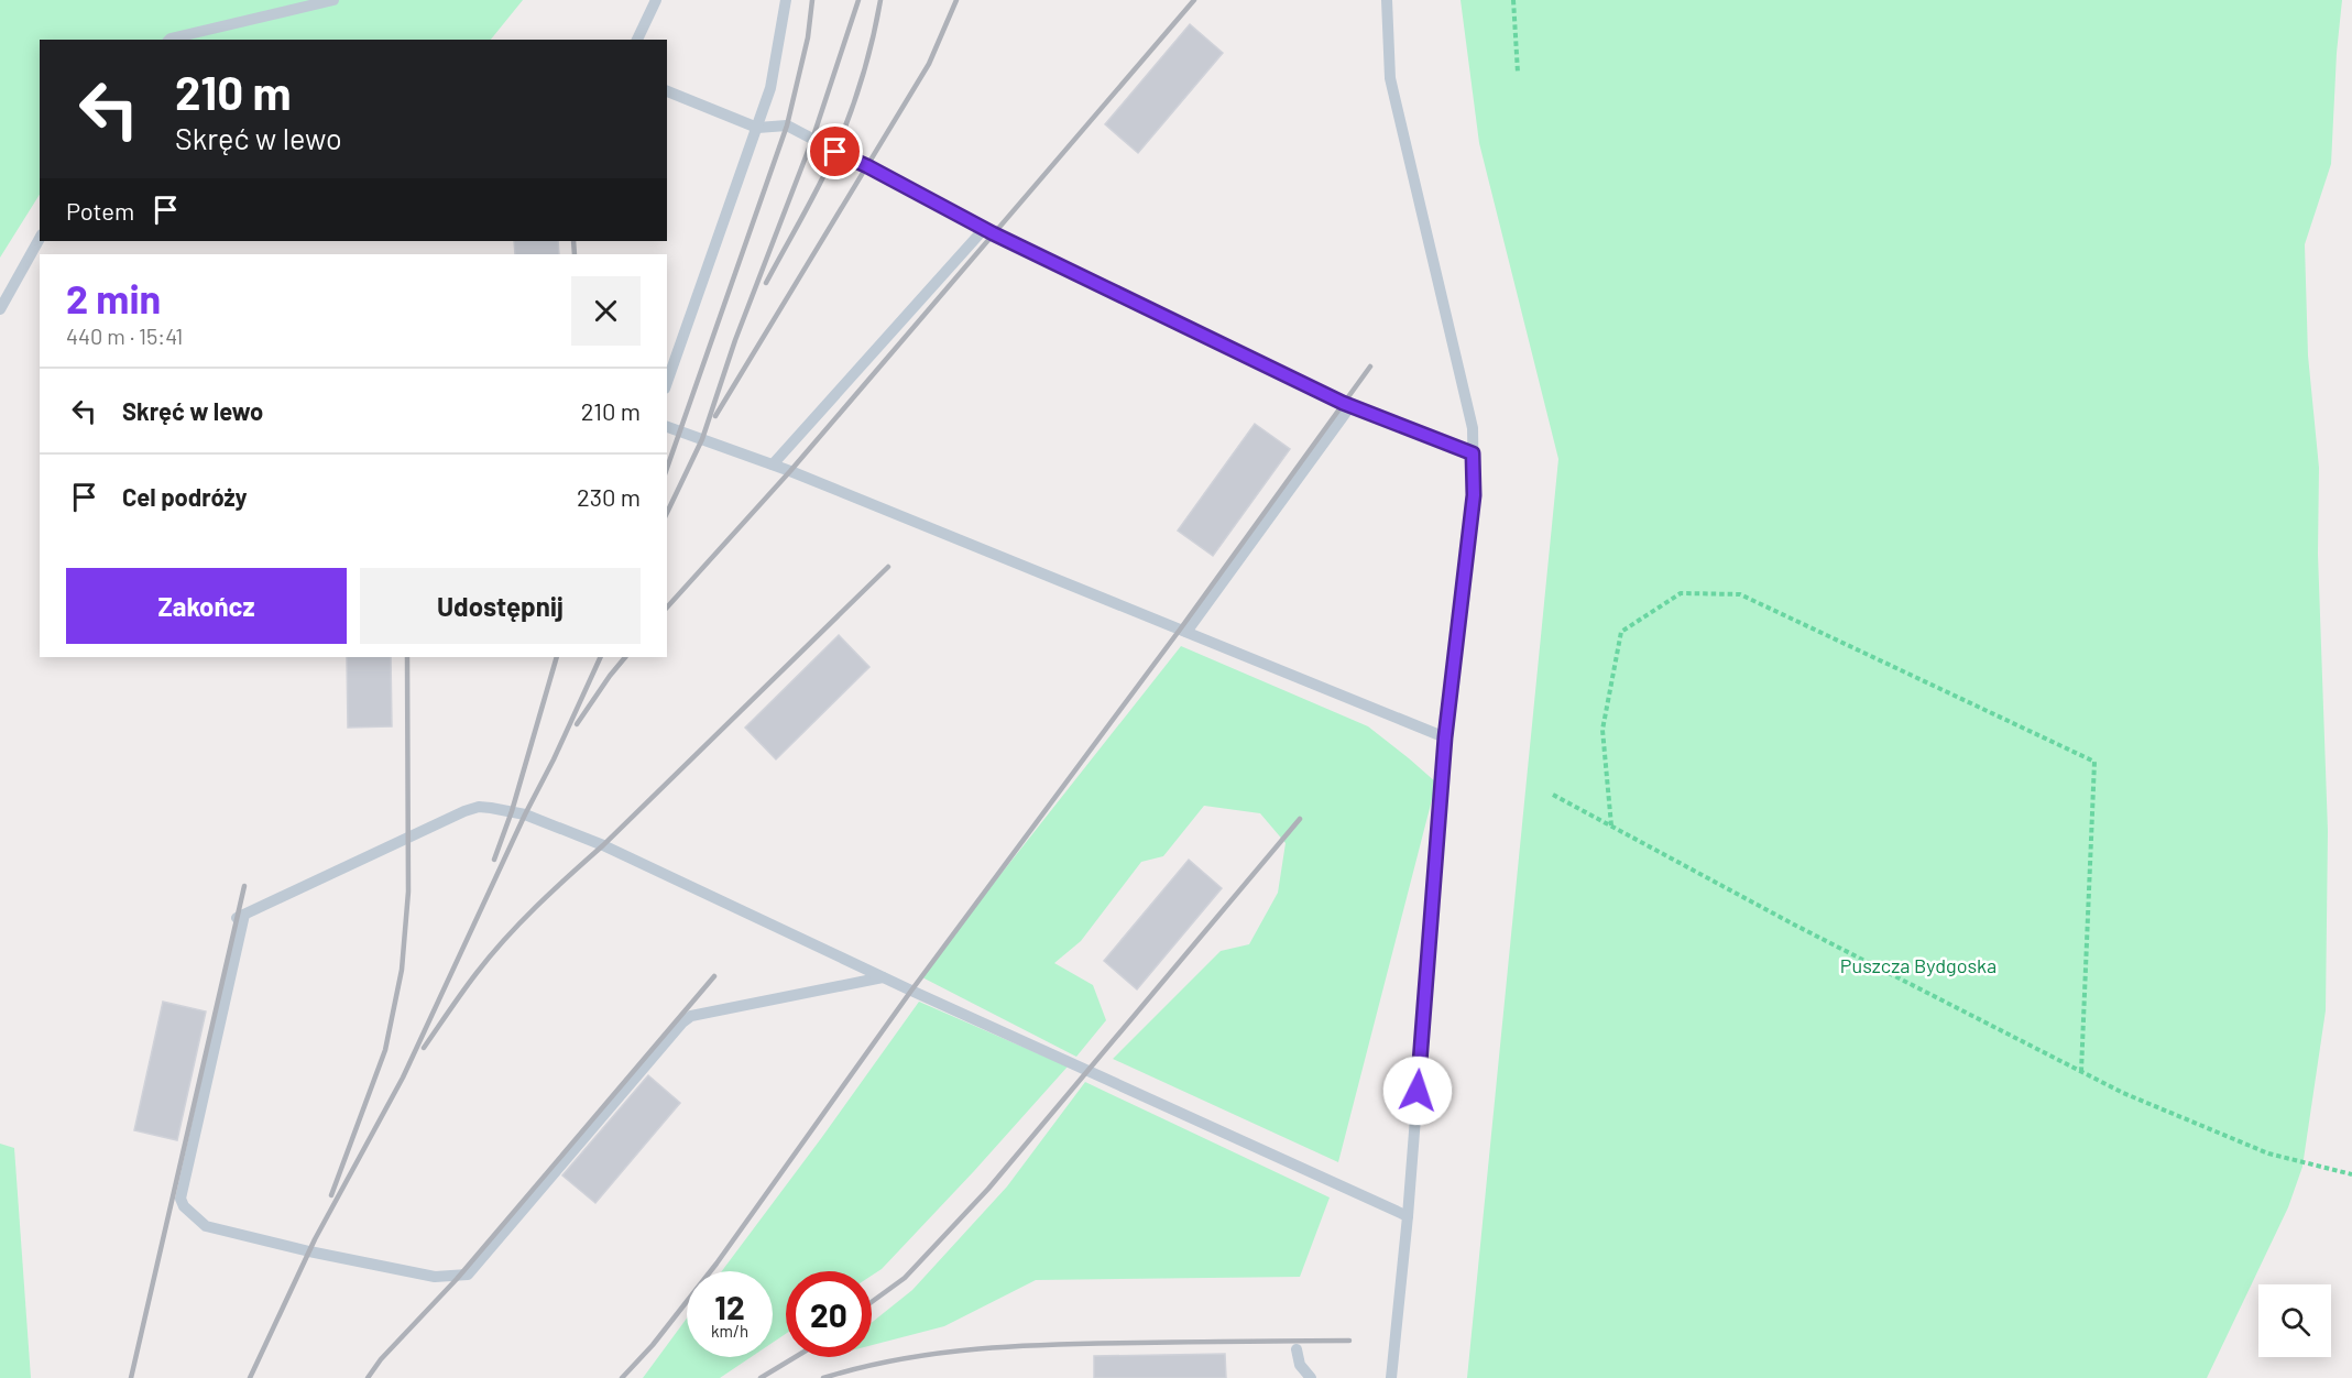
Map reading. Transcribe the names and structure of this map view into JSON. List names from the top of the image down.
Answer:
{
  "parks": ["Puszcza Bydgoska"],
  "page": {
    "turn": ["210 m", "Skręć w lewo"],
    "then": "Potem",
    "heading": ["2 min", "440 m · 15:41"],
    "list": [
      {
        "name": "Skręć w lewo",
        "value": "210 m"
      },
      {
        "name": "Cel podróży",
        "value": "230 m"
      }
    ],
    "buttons": ["Zakończ", "Udostępnij"],
    "speed": "12 km/h",
    "limit": "20"
  }
}
